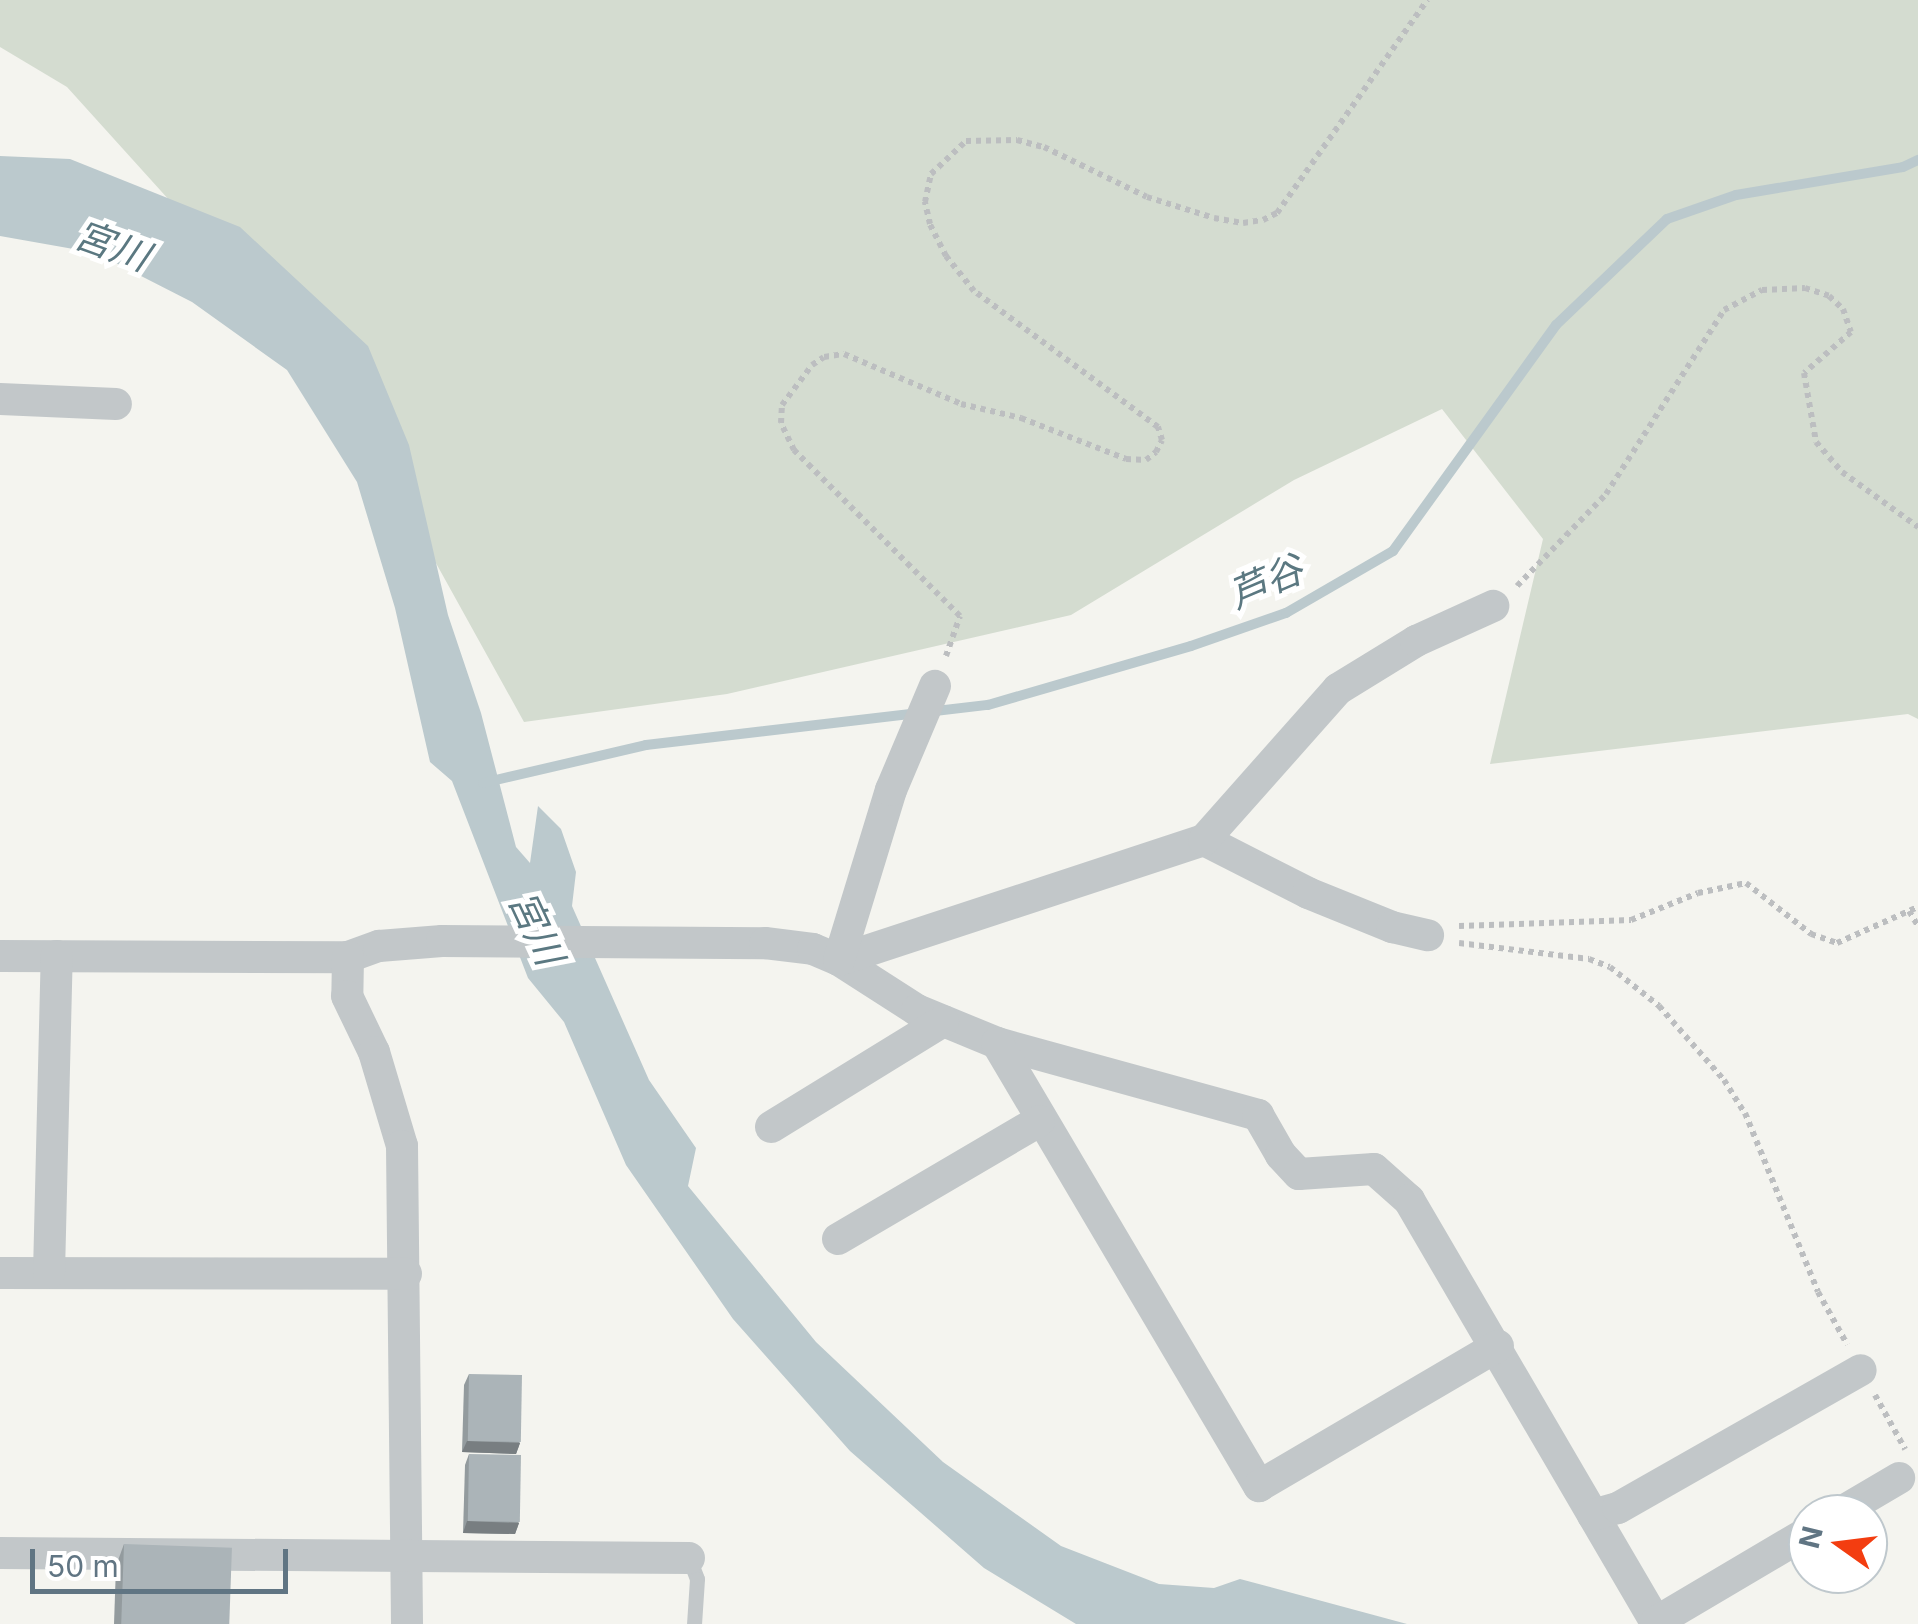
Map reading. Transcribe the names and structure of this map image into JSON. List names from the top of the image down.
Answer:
{
  "water": ["宮川", "芦谷"],
  "scale_bar": "50 m",
  "north": "left"
}
